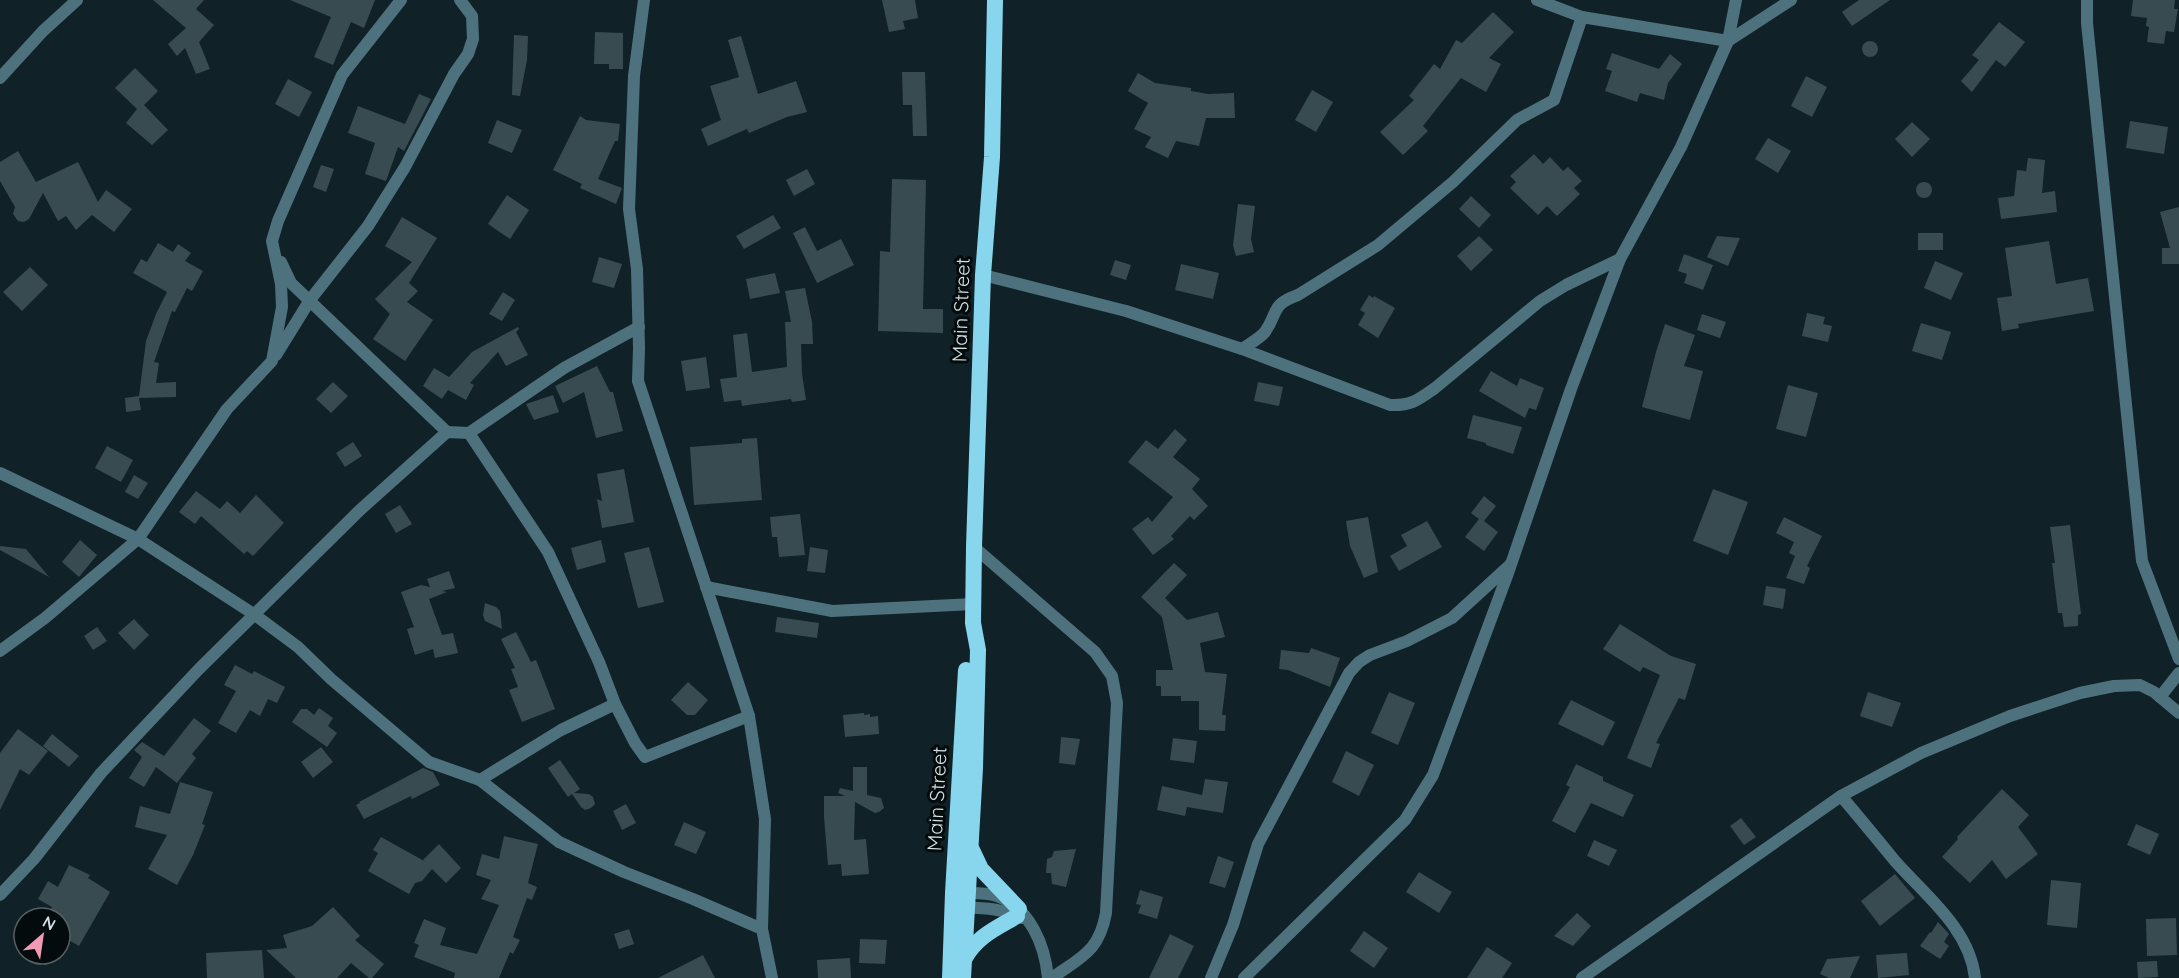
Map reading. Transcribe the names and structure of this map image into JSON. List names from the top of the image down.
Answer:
{
  "streets": {
    "highway": ["Main Street"]
  },
  "north": "top right"
}
